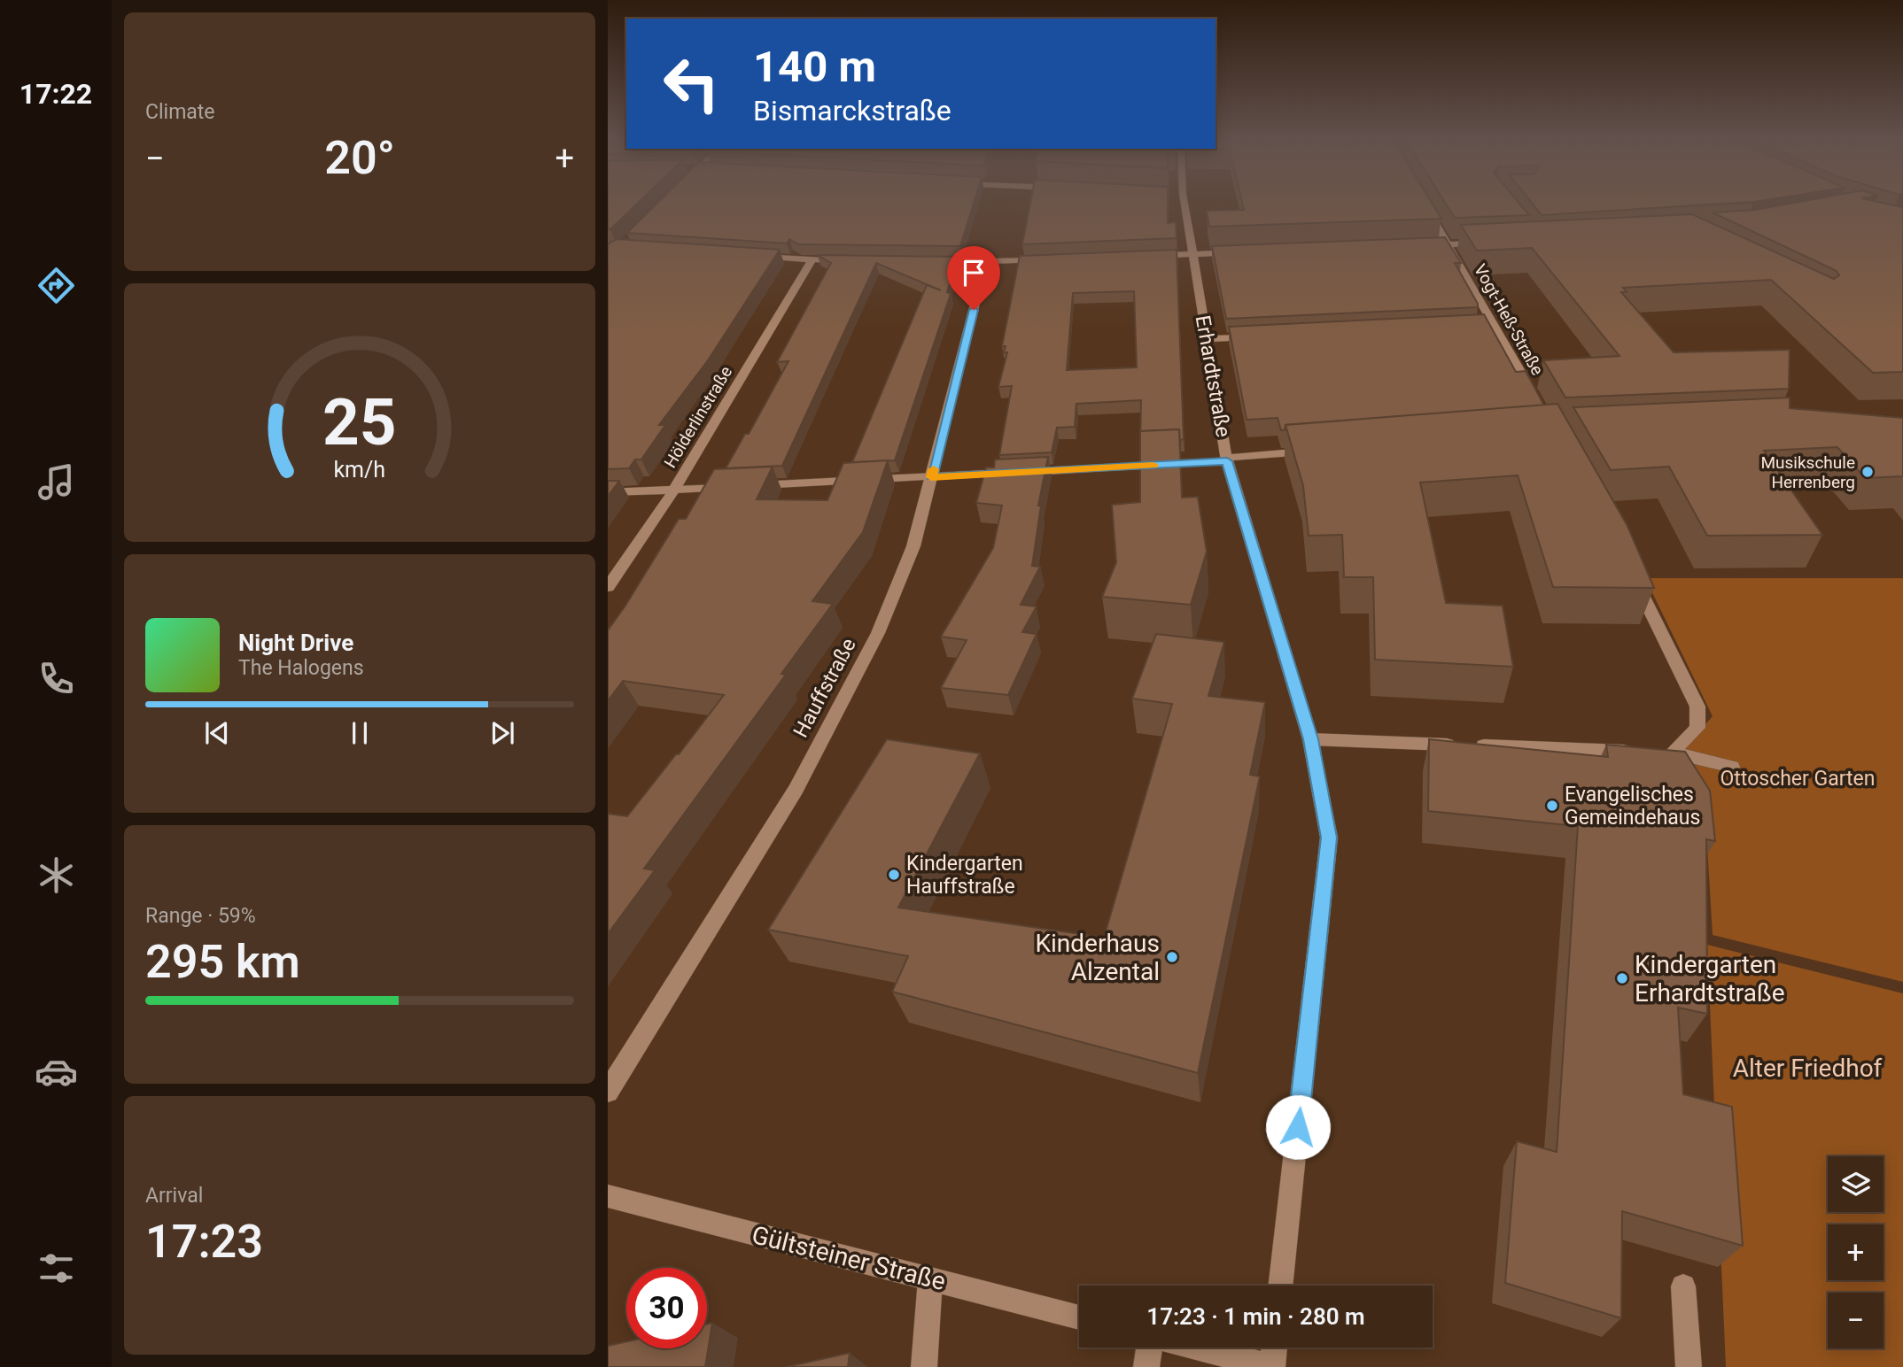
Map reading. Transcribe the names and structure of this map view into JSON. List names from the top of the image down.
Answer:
{
  "streets": {
    "street": [
      "Vogt-Heß-Straße",
      "Erhardtstraße",
      "Hölderlinstraße",
      "Hauffstraße",
      "Gültsteiner Straße"
    ]
  },
  "parks": ["Ottoscher Garten", "Alter Friedhof"],
  "places": [
    "Musikschule Herrenberg",
    "Evangelisches Gemeindehaus",
    "Kindergarten Hauffstraße",
    "Kinderhaus Alzental",
    "Kindergarten Erhardtstraße"
  ],
  "page": {
    "tabs": "17:22",
    "tile": [
      "Climate",
      ["Range · 59%", "295 km"],
      ["Arrival", "17:23"]
    ],
    "turn": ["140 m", "Bismarckstraße"],
    "heat": ["−", "20°", "+"],
    "song": ["Night Drive", "The Halogens"],
    "map_buttons": ["+", "−"],
    "limit": "30",
    "trip": "17:23 · 1 min · 280 m",
    "gauge": ["25", "km/h"]
  }
}
